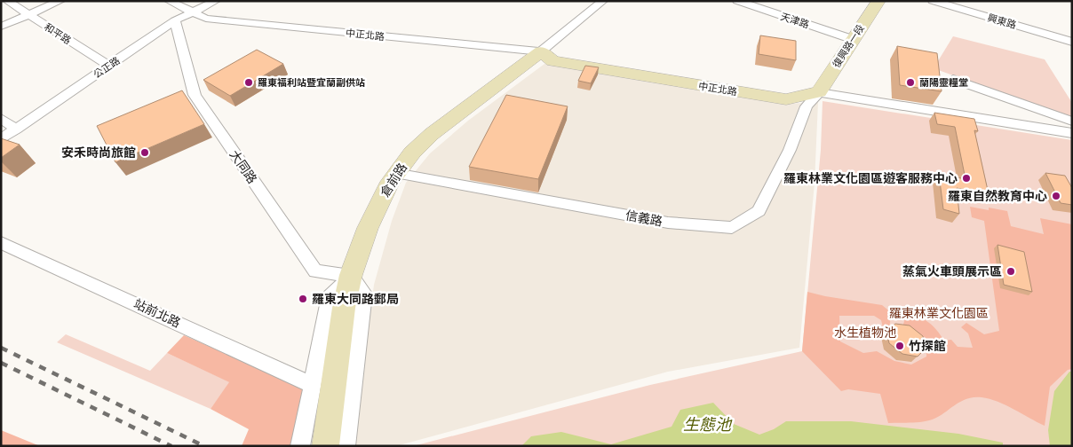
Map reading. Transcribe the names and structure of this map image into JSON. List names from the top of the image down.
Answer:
{
  "streets": {
    "main road": ["中正北路", "復興路一段", "倉前路"],
    "street": [
      "天津路",
      "興東路",
      "和平路",
      "公正路",
      "大同路",
      "信義路",
      "站前北路"
    ]
  },
  "crossings": [
    ["天津路", "復興路一段"],
    ["和平路", "公正路"],
    ["中正北路", "復興路一段"],
    ["中正北路", "公正路"],
    ["中正北路", "倉前路"],
    ["中正北路", "信義路"],
    ["復興路一段", "信義路"],
    ["公正路", "大同路"],
    ["大同路", "倉前路"],
    ["倉前路", "信義路"]
  ],
  "water": ["生態池"],
  "parks": ["羅東林業文化園區", "水生植物池"],
  "places": [
    "羅東福利站暨宜蘭副供站",
    "蘭陽靈糧堂",
    "安禾時尚旅館",
    "羅東林業文化園區遊客服務中心",
    "羅東自然教育中心",
    "蒸氣火車頭展示區",
    "羅東大同路郵局",
    "竹探館"
  ]
}
